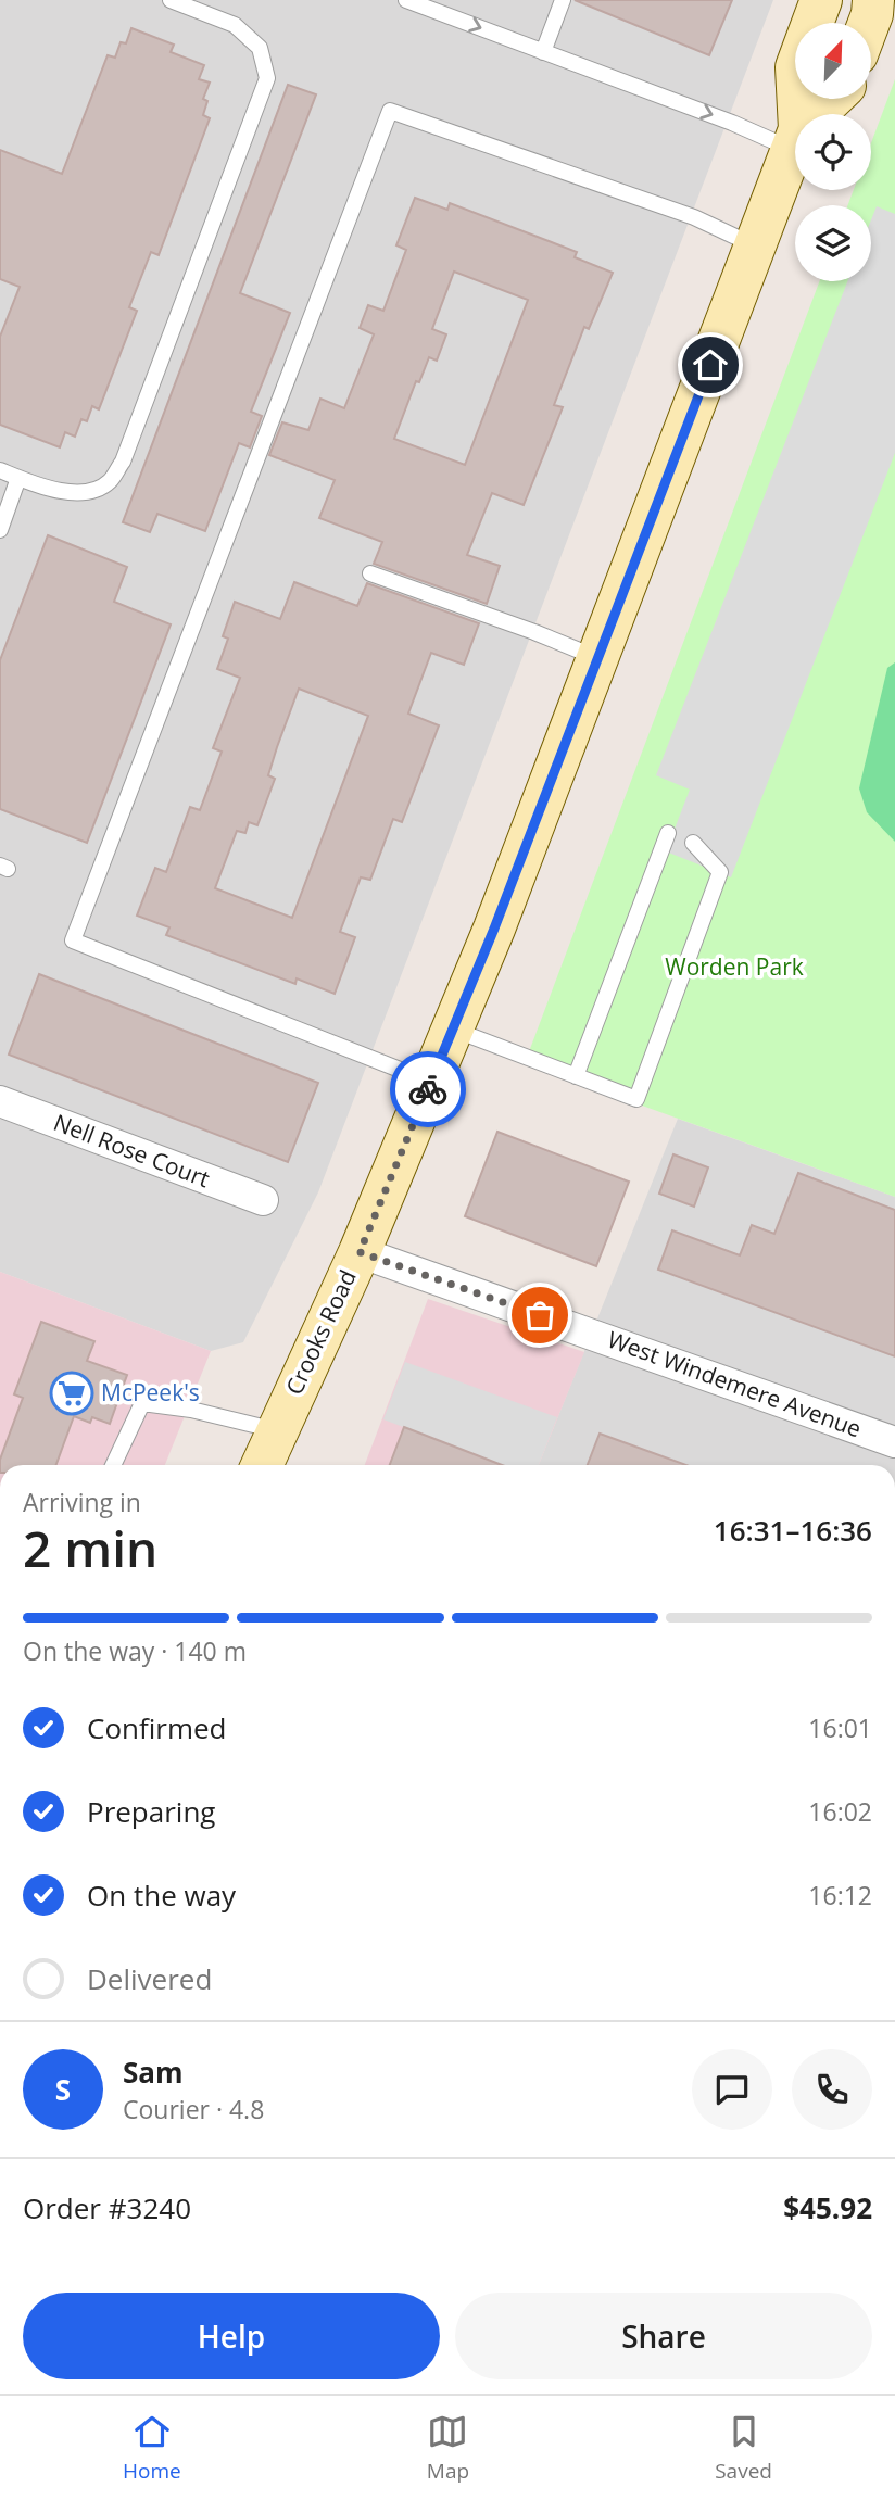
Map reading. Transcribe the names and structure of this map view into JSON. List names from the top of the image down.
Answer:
{
  "streets": {
    "main road": ["Crooks Road"],
    "street": ["Nell Rose Court", "West Windemere Avenue"]
  },
  "crossings": [
    ["Crooks Road", "West Windemere Avenue"]
  ],
  "parks": ["Worden Park"],
  "places": {
    "supermarket": ["McPeek's"]
  },
  "north": "top right",
  "page": {
    "heading": ["2 min", "Arriving in", "16:31–16:36"],
    "panel": [
      "Sam",
      "Courier · 4.8",
      "Order #3240",
      "$45.92"
    ],
    "bar": "On the way · 140 m",
    "list": [
      ["Confirmed", "16:01"],
      ["Preparing", "16:02"],
      ["On the way", "16:12"],
      "Delivered"
    ],
    "round": "S",
    "buttons": ["Help", "Share"],
    "tabs": ["Home", "Map", "Saved"]
  }
}
